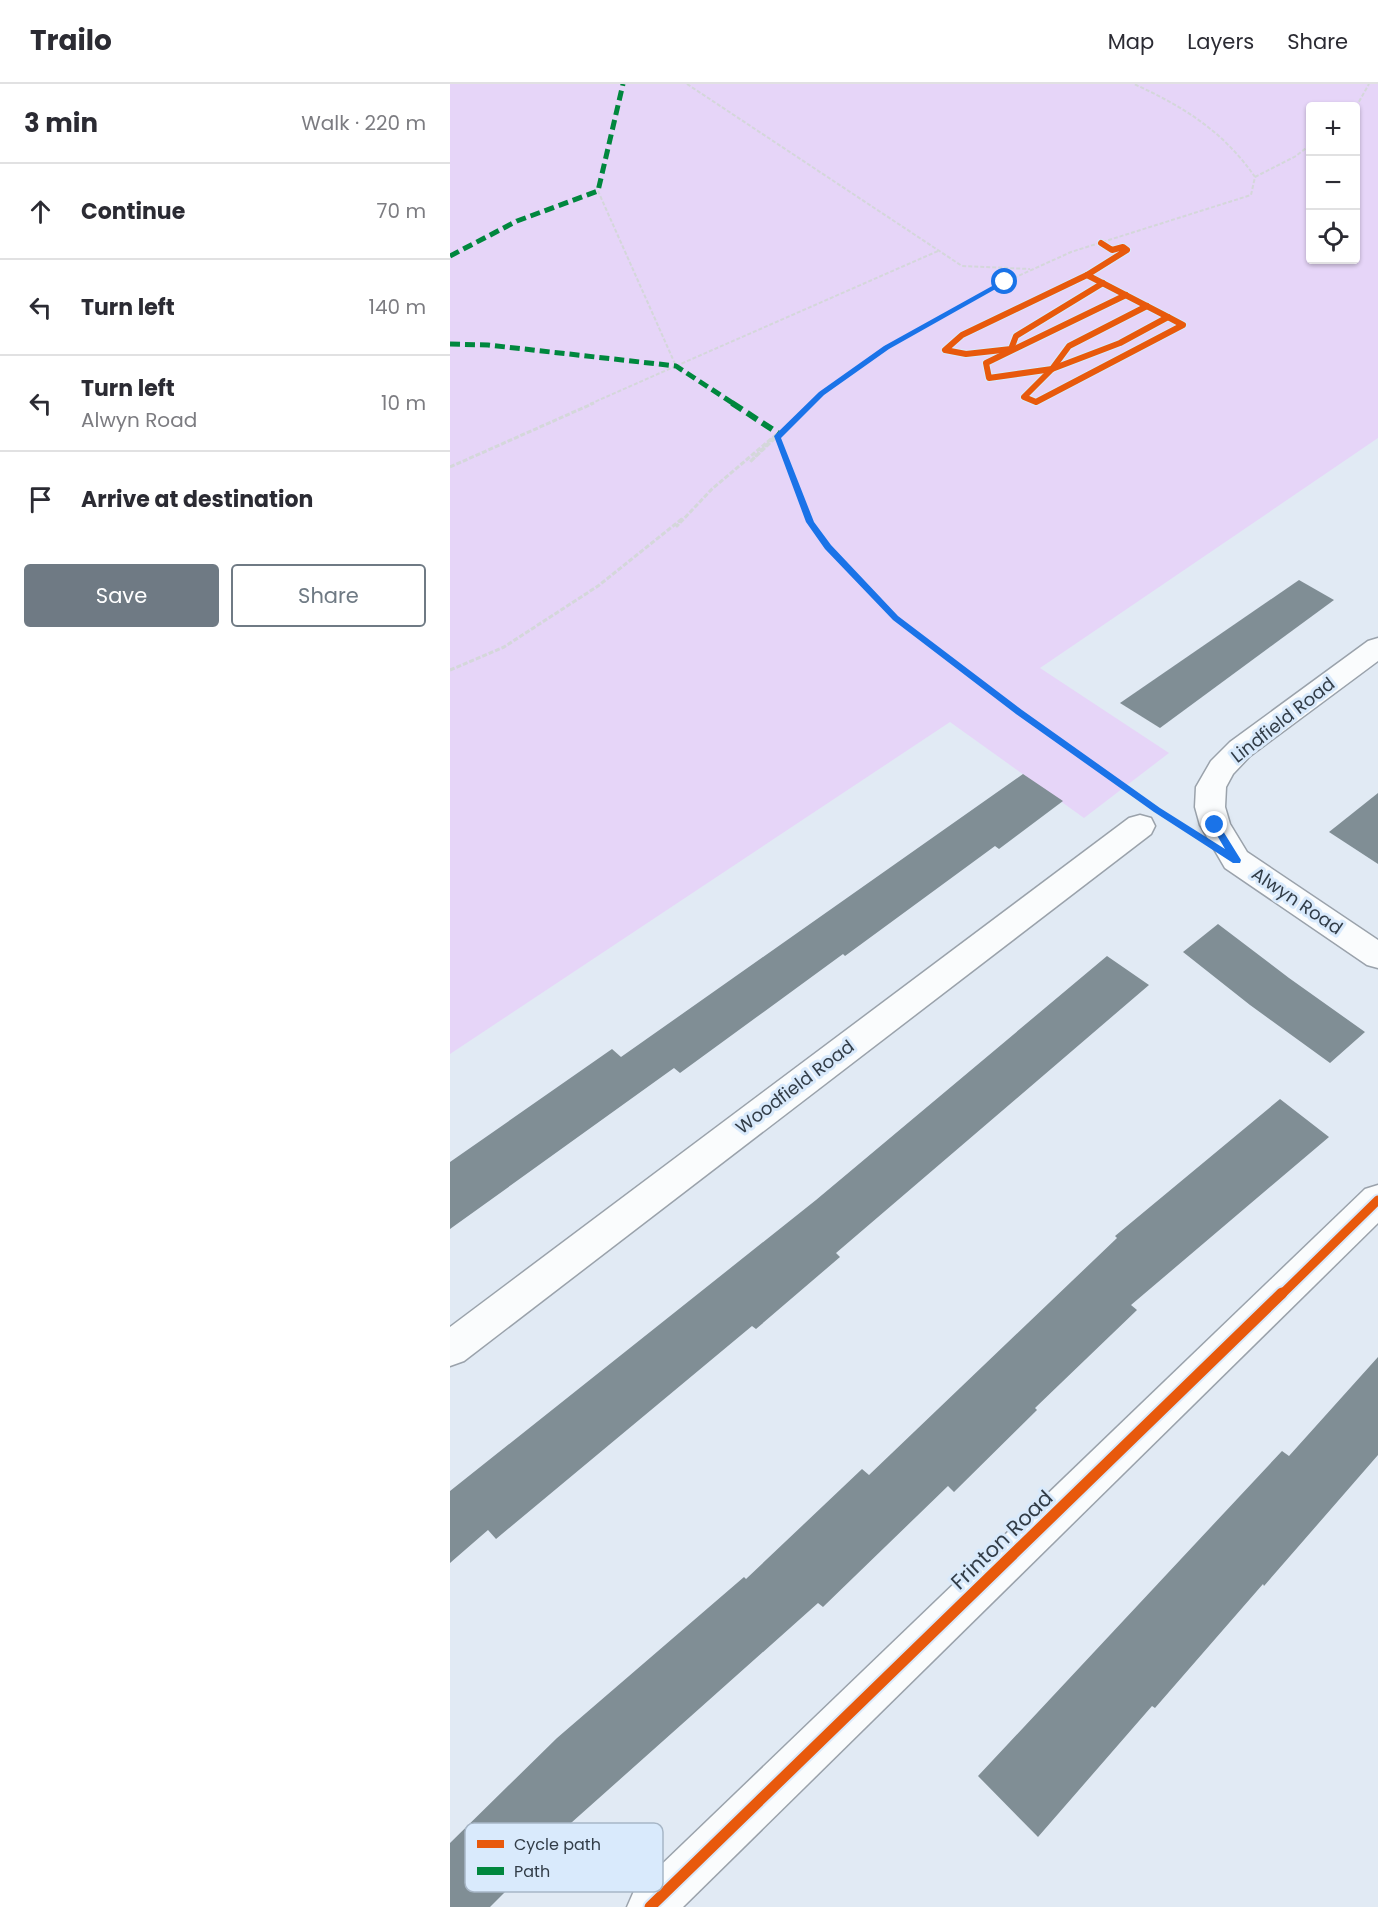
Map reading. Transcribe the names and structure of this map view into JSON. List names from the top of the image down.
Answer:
{
  "streets": {
    "street": [
      "Lindfield Road",
      "Alwyn Road",
      "Woodfield Road",
      "Frinton Road"
    ]
  },
  "crossings": [
    ["Lindfield Road", "Alwyn Road"]
  ],
  "legend": ["Cycle path", "Path"],
  "page": {
    "header": "Trailo",
    "nav": ["Map", "Layers", "Share"],
    "heading": ["3 min", "Walk · 220 m"],
    "map_buttons": ["+", "−"],
    "list": [
      ["Continue", "70 m"],
      ["Turn left", "140 m"],
      ["Turn left", "Alwyn Road", "10 m"],
      "Arrive at destination"
    ],
    "buttons": ["Save", "Share"]
  }
}
